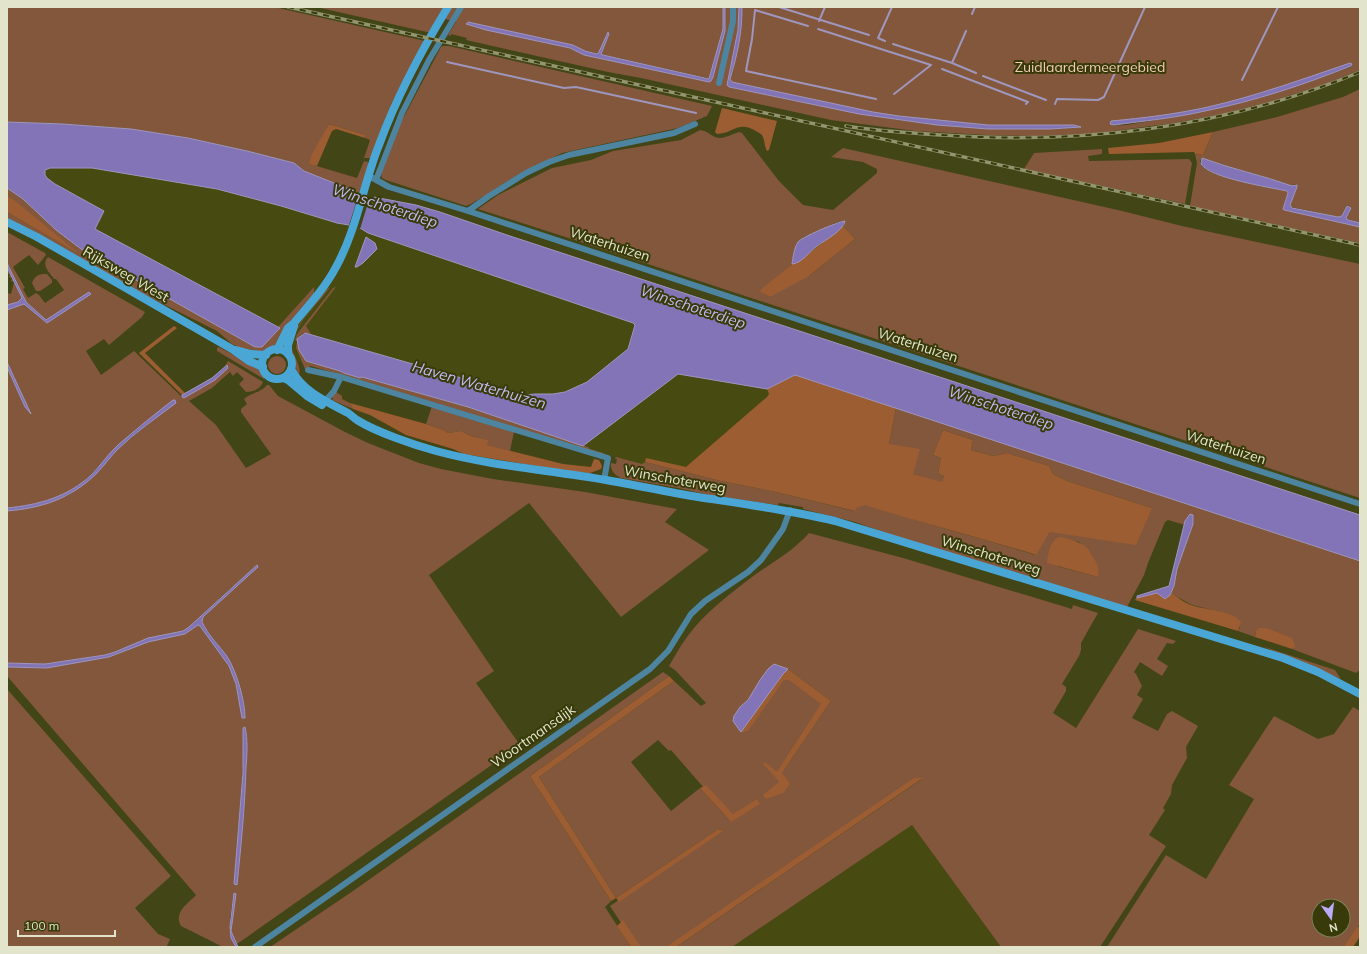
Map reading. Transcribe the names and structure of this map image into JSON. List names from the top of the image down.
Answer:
{
  "streets": {
    "main road": ["Rijksweg West", "Winschoterweg"],
    "street": ["Waterhuizen", "Woortmansdijk"]
  },
  "crossings": [
    ["Rijksweg West", "Winschoterweg"],
    ["Winschoterweg", "Woortmansdijk"]
  ],
  "water": ["Winschoterdiep", "Haven Waterhuizen"],
  "parks": ["Zuidlaardermeergebied"],
  "scale_bar": "100 m",
  "north": "bottom"
}
